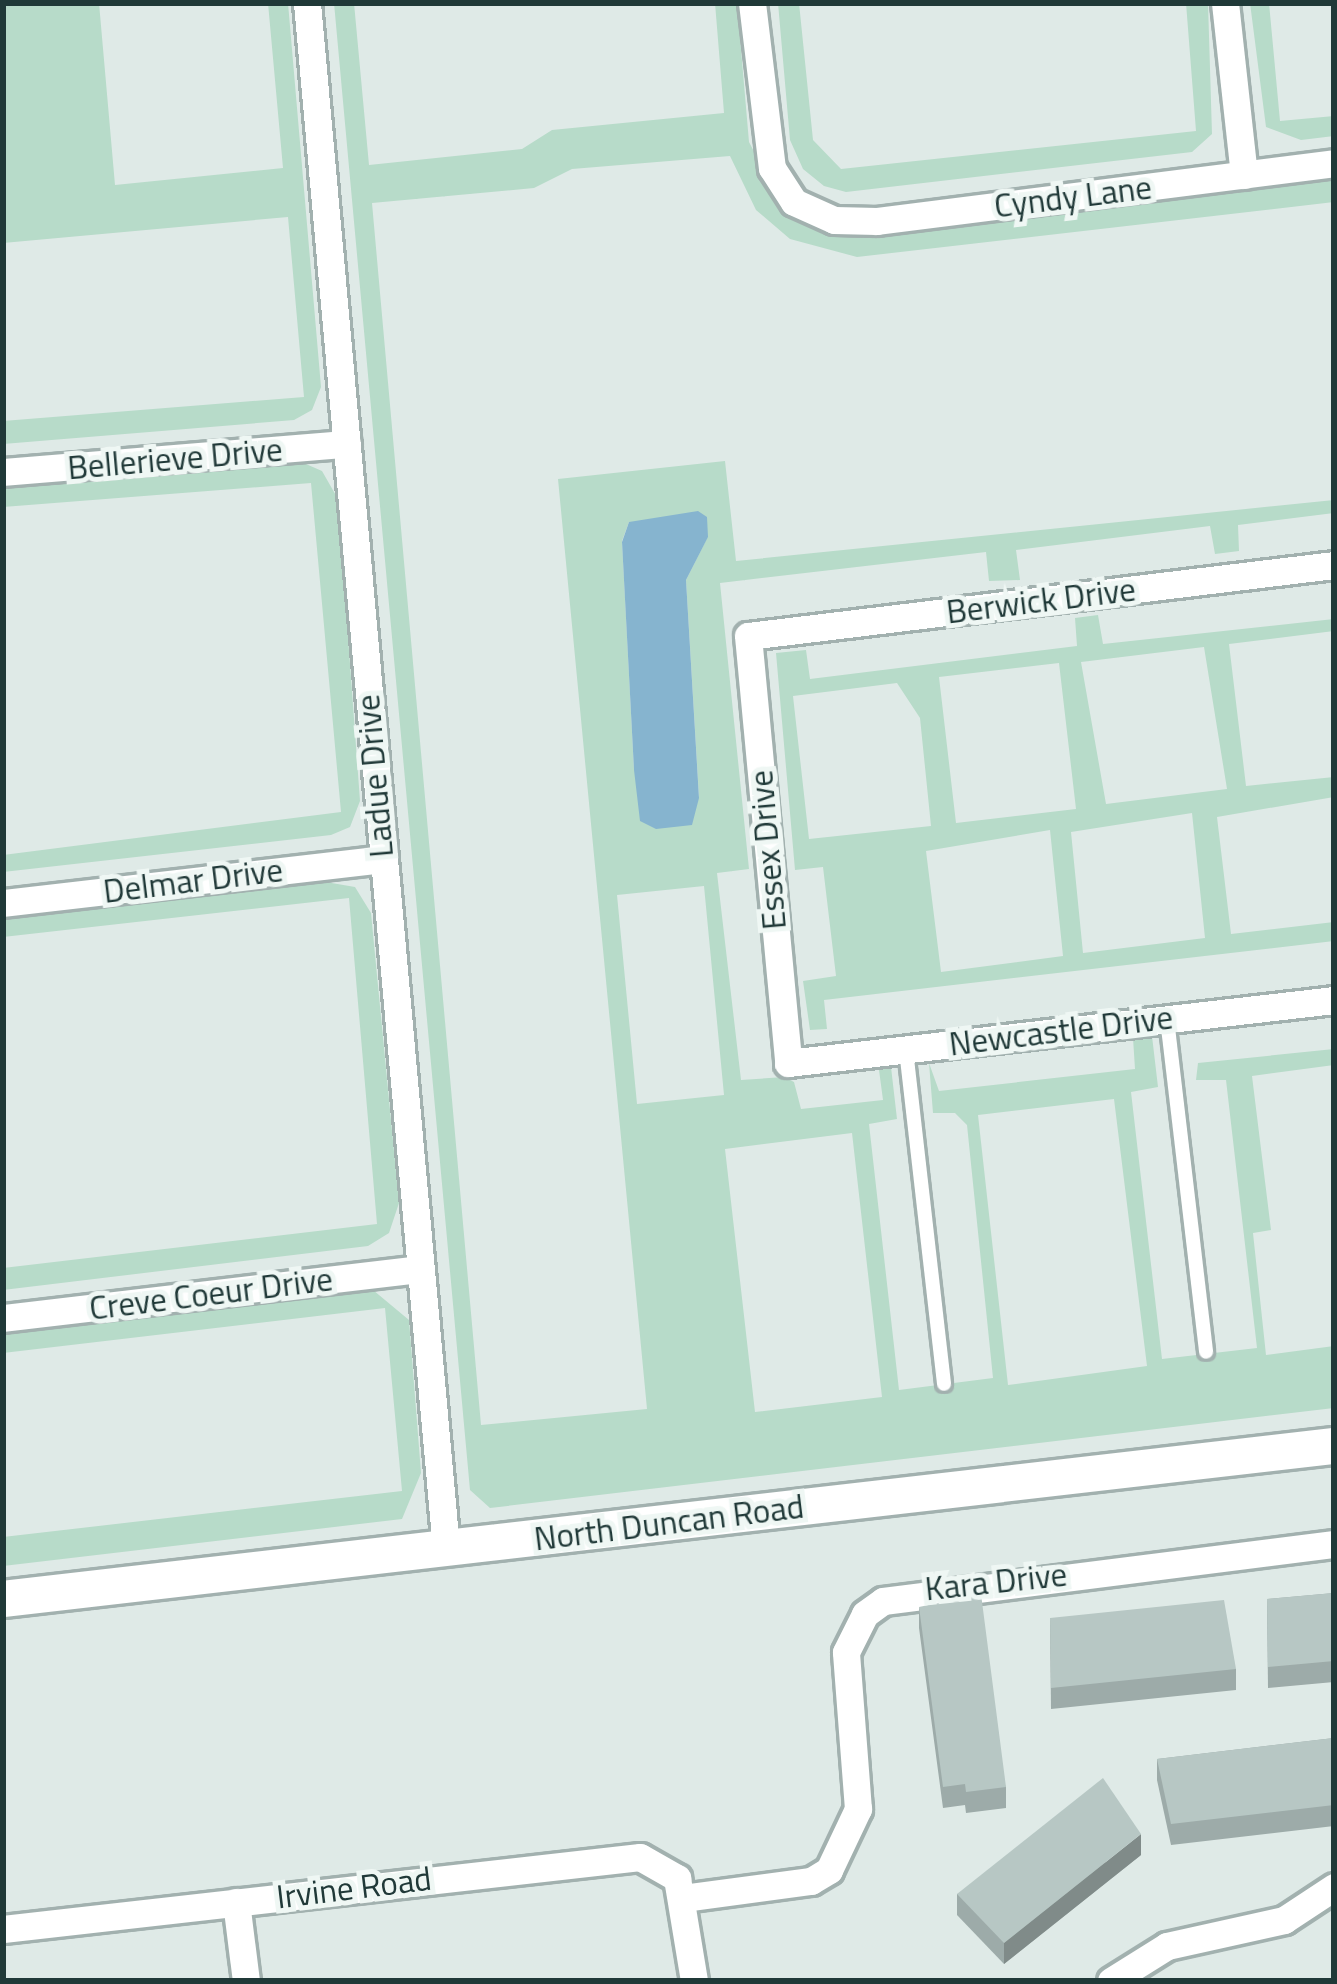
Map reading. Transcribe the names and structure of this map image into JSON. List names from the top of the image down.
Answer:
{
  "streets": {
    "main road": ["North Duncan Road"],
    "street": [
      "Cyndy Lane",
      "Bellerieve Drive",
      "Berwick Drive",
      "Ladue Drive",
      "Essex Drive",
      "Delmar Drive",
      "Newcastle Drive",
      "Creve Coeur Drive",
      "Kara Drive",
      "Irvine Road"
    ]
  },
  "crossings": [
    ["Bellerieve Drive", "Ladue Drive"],
    ["Berwick Drive", "Essex Drive"],
    ["Ladue Drive", "Delmar Drive"],
    ["Ladue Drive", "Creve Coeur Drive"],
    ["Ladue Drive", "North Duncan Road"],
    ["Essex Drive", "Newcastle Drive"],
    ["Kara Drive", "Irvine Road"]
  ]
}
